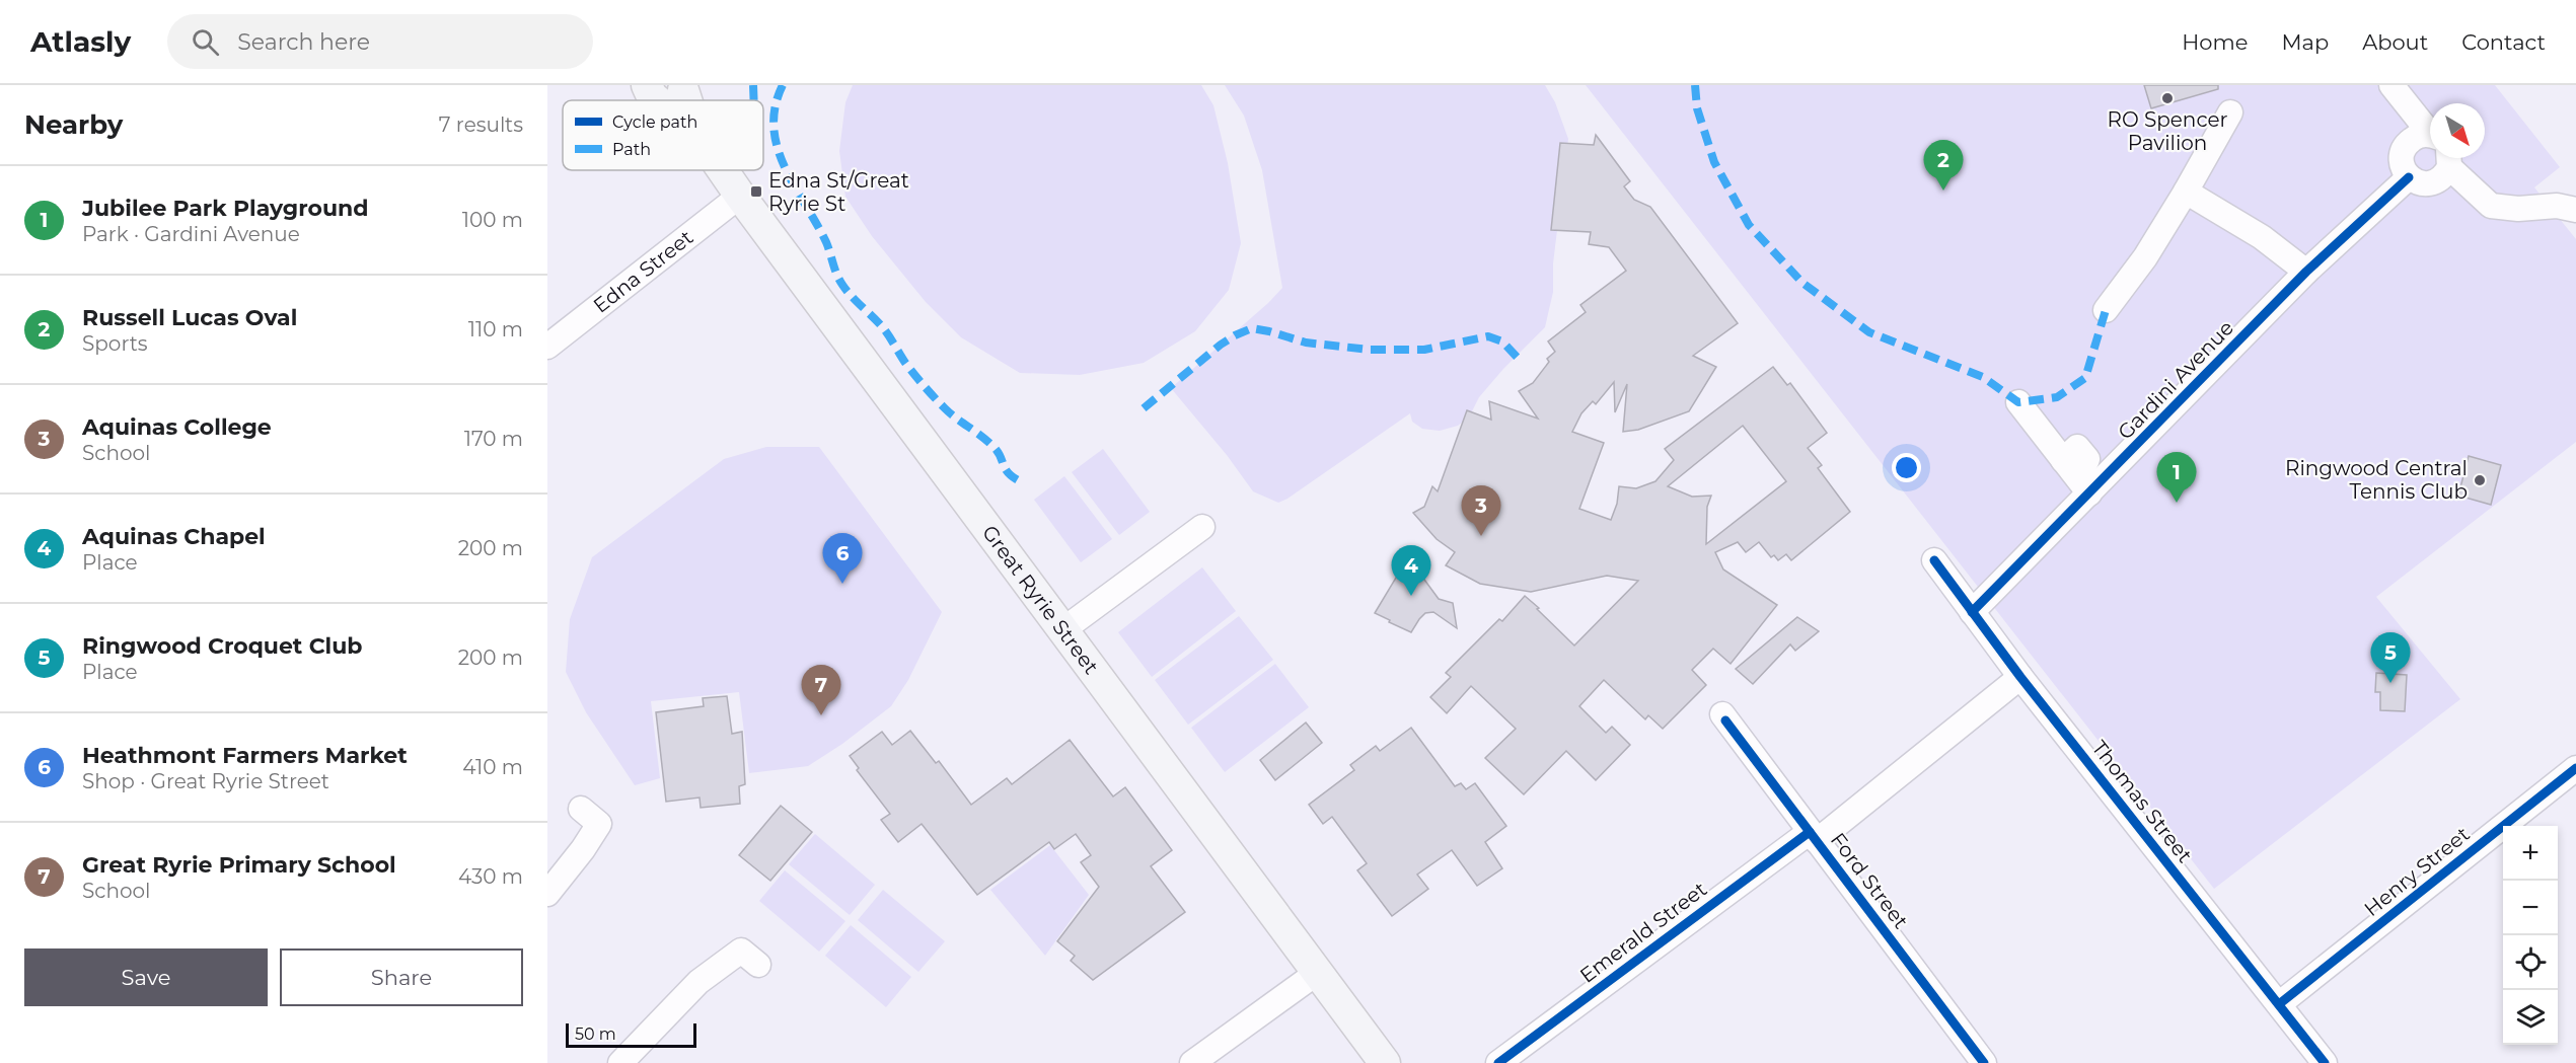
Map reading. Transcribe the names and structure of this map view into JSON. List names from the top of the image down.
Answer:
{
  "streets": {
    "main road": ["Great Ryrie Street"],
    "street": [
      "Edna Street",
      "Gardini Avenue",
      "Thomas Street",
      "Henry Street",
      "Ford Street",
      "Emerald Street"
    ]
  },
  "crossings": [
    ["Edna Street", "Great Ryrie Street"],
    ["Gardini Avenue", "Thomas Street"],
    ["Thomas Street", "Henry Street"],
    ["Thomas Street", "Emerald Street"],
    ["Ford Street", "Emerald Street"]
  ],
  "places": {
    "other": ["RO Spencer Pavilion", "Ringwood Central Tennis Club"],
    "transit": ["Edna St/Great Ryrie St"]
  },
  "legend": ["Cycle path", "Path"],
  "scale_bar": "50 m",
  "north": "bottom right",
  "page": {
    "header": "Atlasly",
    "search": "Search here",
    "nav": [
      "Home",
      "Map",
      "About",
      "Contact"
    ],
    "heading": ["Nearby", "7 results"],
    "pins": [
      "2",
      "1",
      "3",
      "6",
      "4",
      "5",
      "7"
    ],
    "list": [
      {
        "mark": "1",
        "name": "Jubilee Park Playground",
        "note": "Park · Gardini Avenue",
        "value": "100 m"
      },
      {
        "mark": "2",
        "name": "Russell Lucas Oval",
        "note": "Sports",
        "value": "110 m"
      },
      {
        "mark": "3",
        "name": "Aquinas College",
        "note": "School",
        "value": "170 m"
      },
      {
        "mark": "4",
        "name": "Aquinas Chapel",
        "note": "Place",
        "value": "200 m"
      },
      {
        "mark": "5",
        "name": "Ringwood Croquet Club",
        "note": "Place",
        "value": "200 m"
      },
      {
        "mark": "6",
        "name": "Heathmont Farmers Market",
        "note": "Shop · Great Ryrie Street",
        "value": "410 m"
      },
      {
        "mark": "7",
        "name": "Great Ryrie Primary School",
        "note": "School",
        "value": "430 m"
      }
    ],
    "map_buttons": ["+", "−"],
    "buttons": ["Save", "Share"],
    "scale": "50 m"
  }
}
